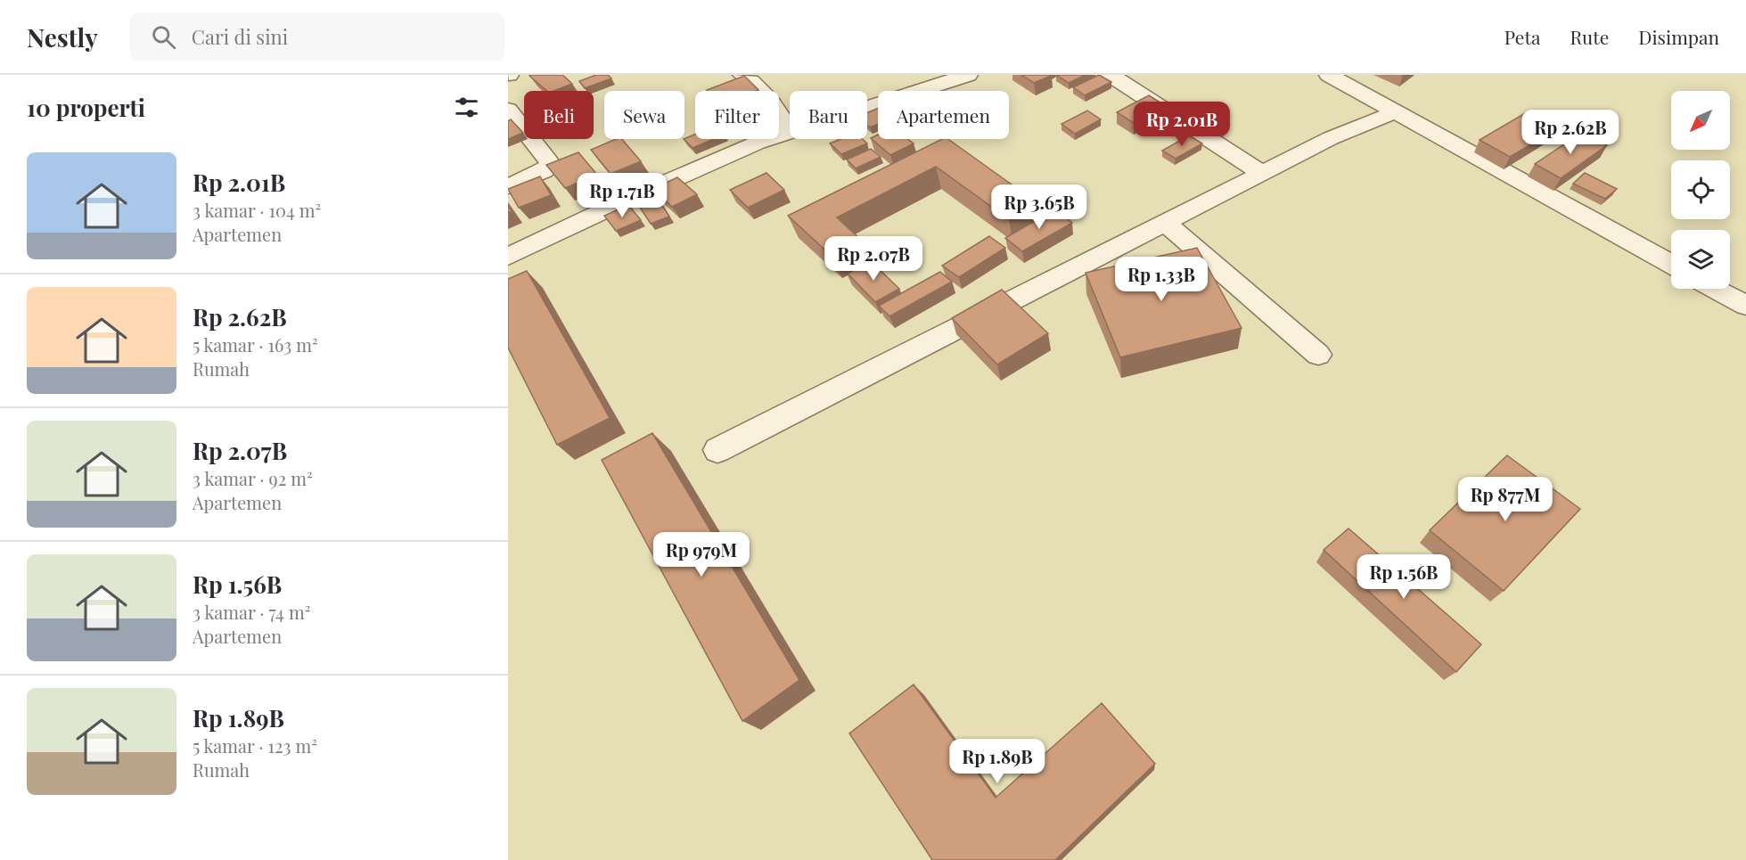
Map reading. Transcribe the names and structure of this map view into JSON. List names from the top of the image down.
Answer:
{
  "north": "bottom left",
  "page": {
    "header": "Nestly",
    "search": "Cari di sini",
    "nav": ["Peta", "Rute", "Disimpan"],
    "heading": "10 properti",
    "chip": [
      "Beli",
      "Sewa",
      "Filter",
      "Baru",
      "Apartemen"
    ],
    "price": [
      "Rp 2.01B",
      "Rp 2.62B",
      "Rp 1.71B",
      "Rp 3.65B",
      "Rp 2.07B",
      "Rp 1.33B",
      "Rp 877M",
      "Rp 979M",
      "Rp 1.56B",
      "Rp 1.89B"
    ],
    "list": [
      {
        "name": "Rp 2.01B",
        "note": "3 kamar · 104 m² · Apartemen"
      },
      {
        "name": "Rp 2.62B",
        "note": "5 kamar · 163 m² · Rumah"
      },
      {
        "name": "Rp 2.07B",
        "note": "3 kamar · 92 m² · Apartemen"
      },
      {
        "name": "Rp 1.56B",
        "note": "3 kamar · 74 m² · Apartemen"
      },
      {
        "name": "Rp 1.89B",
        "note": "5 kamar · 123 m² · Rumah"
      }
    ]
  }
}
